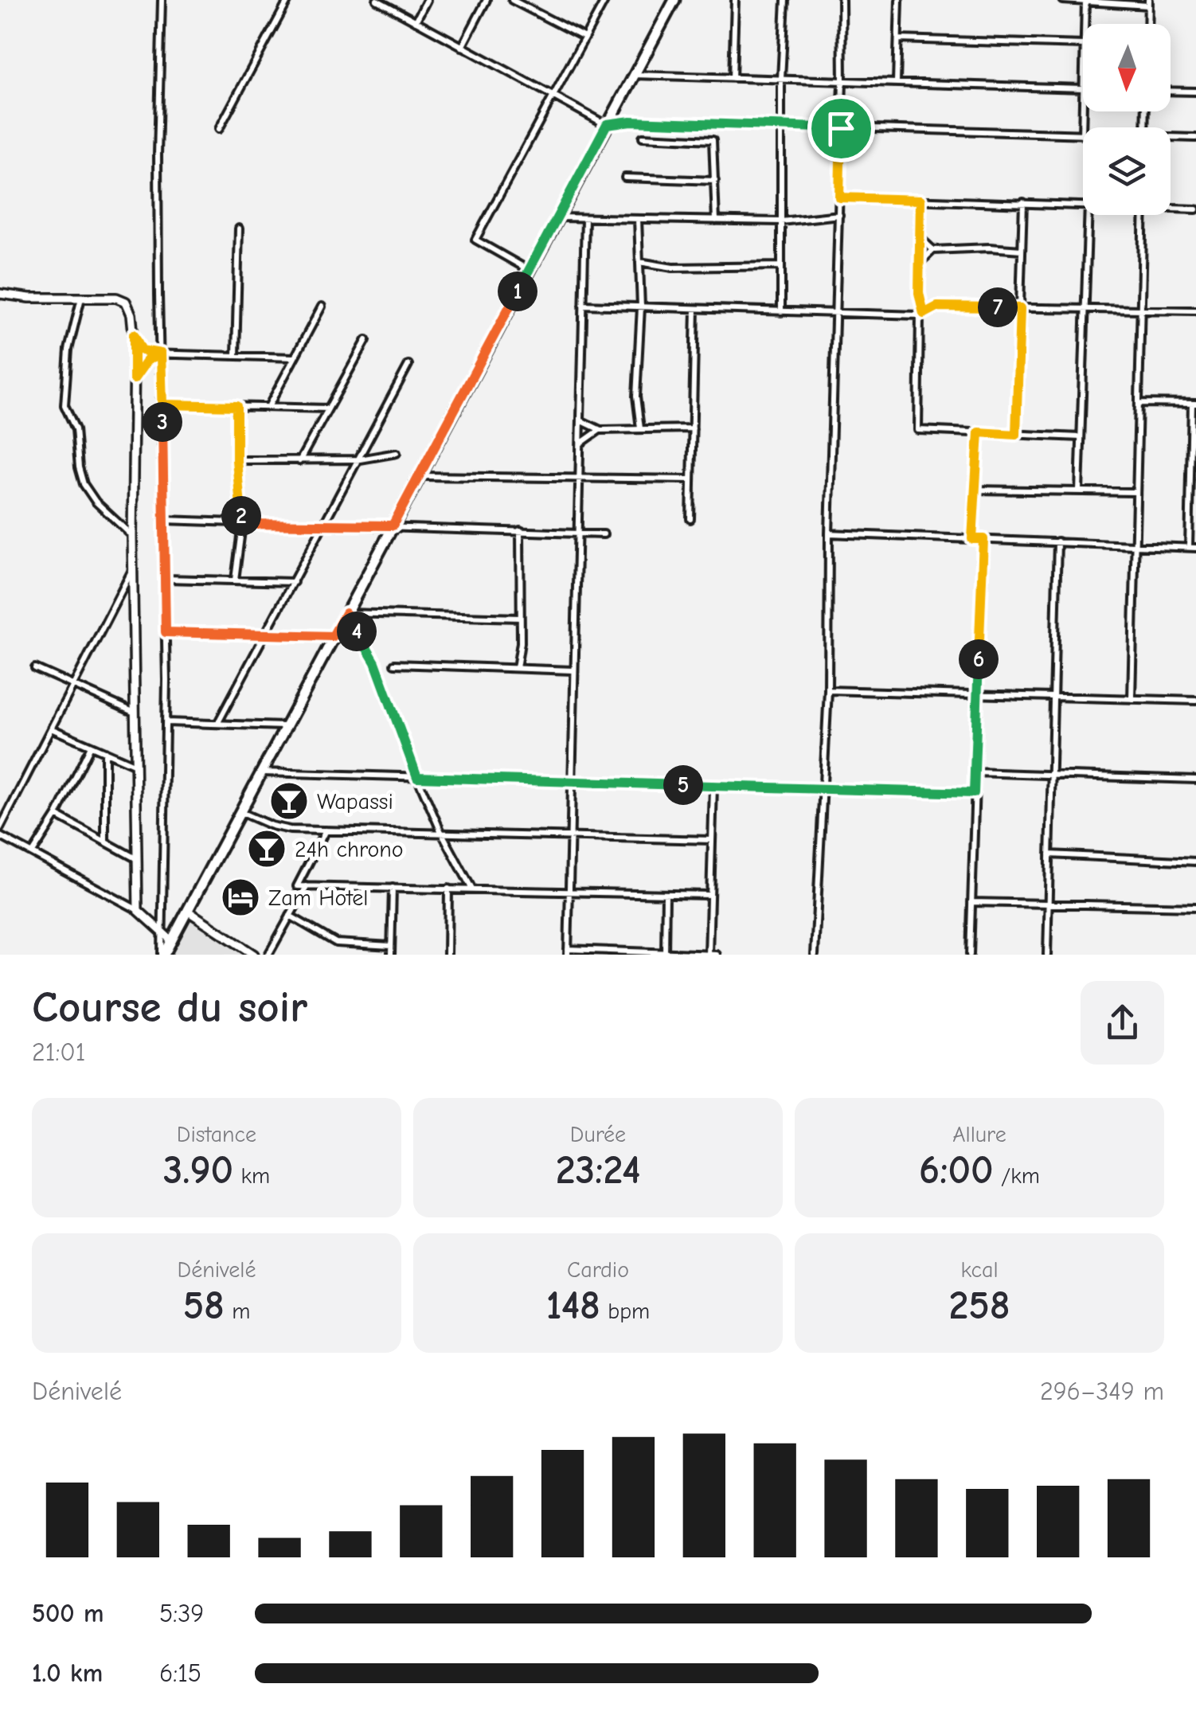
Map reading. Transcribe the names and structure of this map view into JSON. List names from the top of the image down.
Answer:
{
  "places": {
    "bar": ["Wapassi", "24h chrono"],
    "hotel": ["Zam Hotel"]
  },
  "north": "bottom",
  "page": {
    "pins": [
      "1",
      "7",
      "3",
      "2",
      "4",
      "6",
      "5"
    ],
    "heading": ["Course du soir", "21:01"],
    "stats": [
      ["Distance", "3.90 km"],
      ["Durée", "23:24"],
      ["Allure", "6:00 /km"],
      ["Dénivelé", "58 m"],
      ["Cardio", "148 bpm"],
      ["kcal", "258"]
    ],
    "chart": ["Dénivelé", "296–349 m"],
    "list": [
      {
        "name": "500 m",
        "note": "5:39"
      },
      {
        "name": "1.0 km",
        "note": "6:15"
      }
    ]
  }
}
